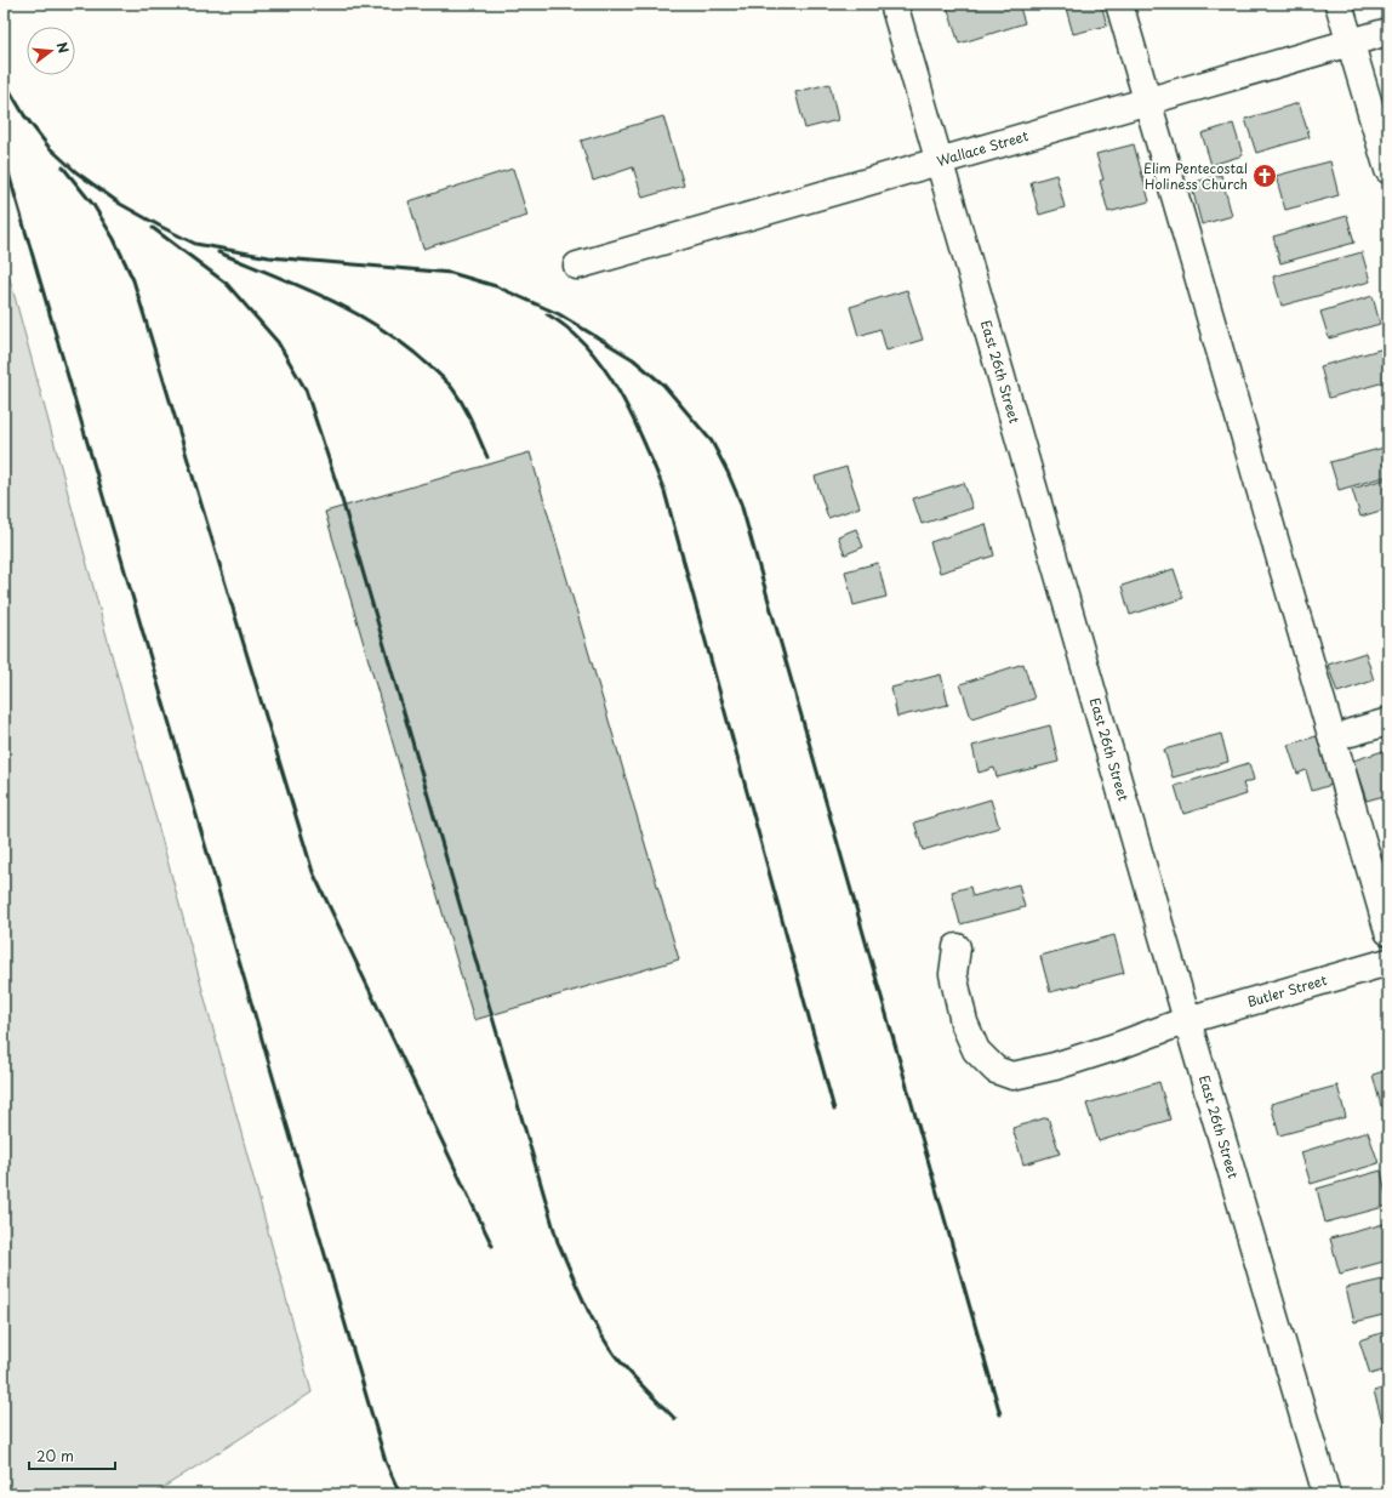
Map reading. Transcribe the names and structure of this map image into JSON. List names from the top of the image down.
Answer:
{
  "streets": {
    "street": ["Wallace Street", "East 26th Street", "Butler Street"]
  },
  "crossings": [
    ["Wallace Street", "East 26th Street"],
    ["East 26th Street", "Butler Street"]
  ],
  "places": {
    "church": ["Elim Pentecostal Holiness Church"]
  },
  "scale_bar": "20 m",
  "north": "right"
}
